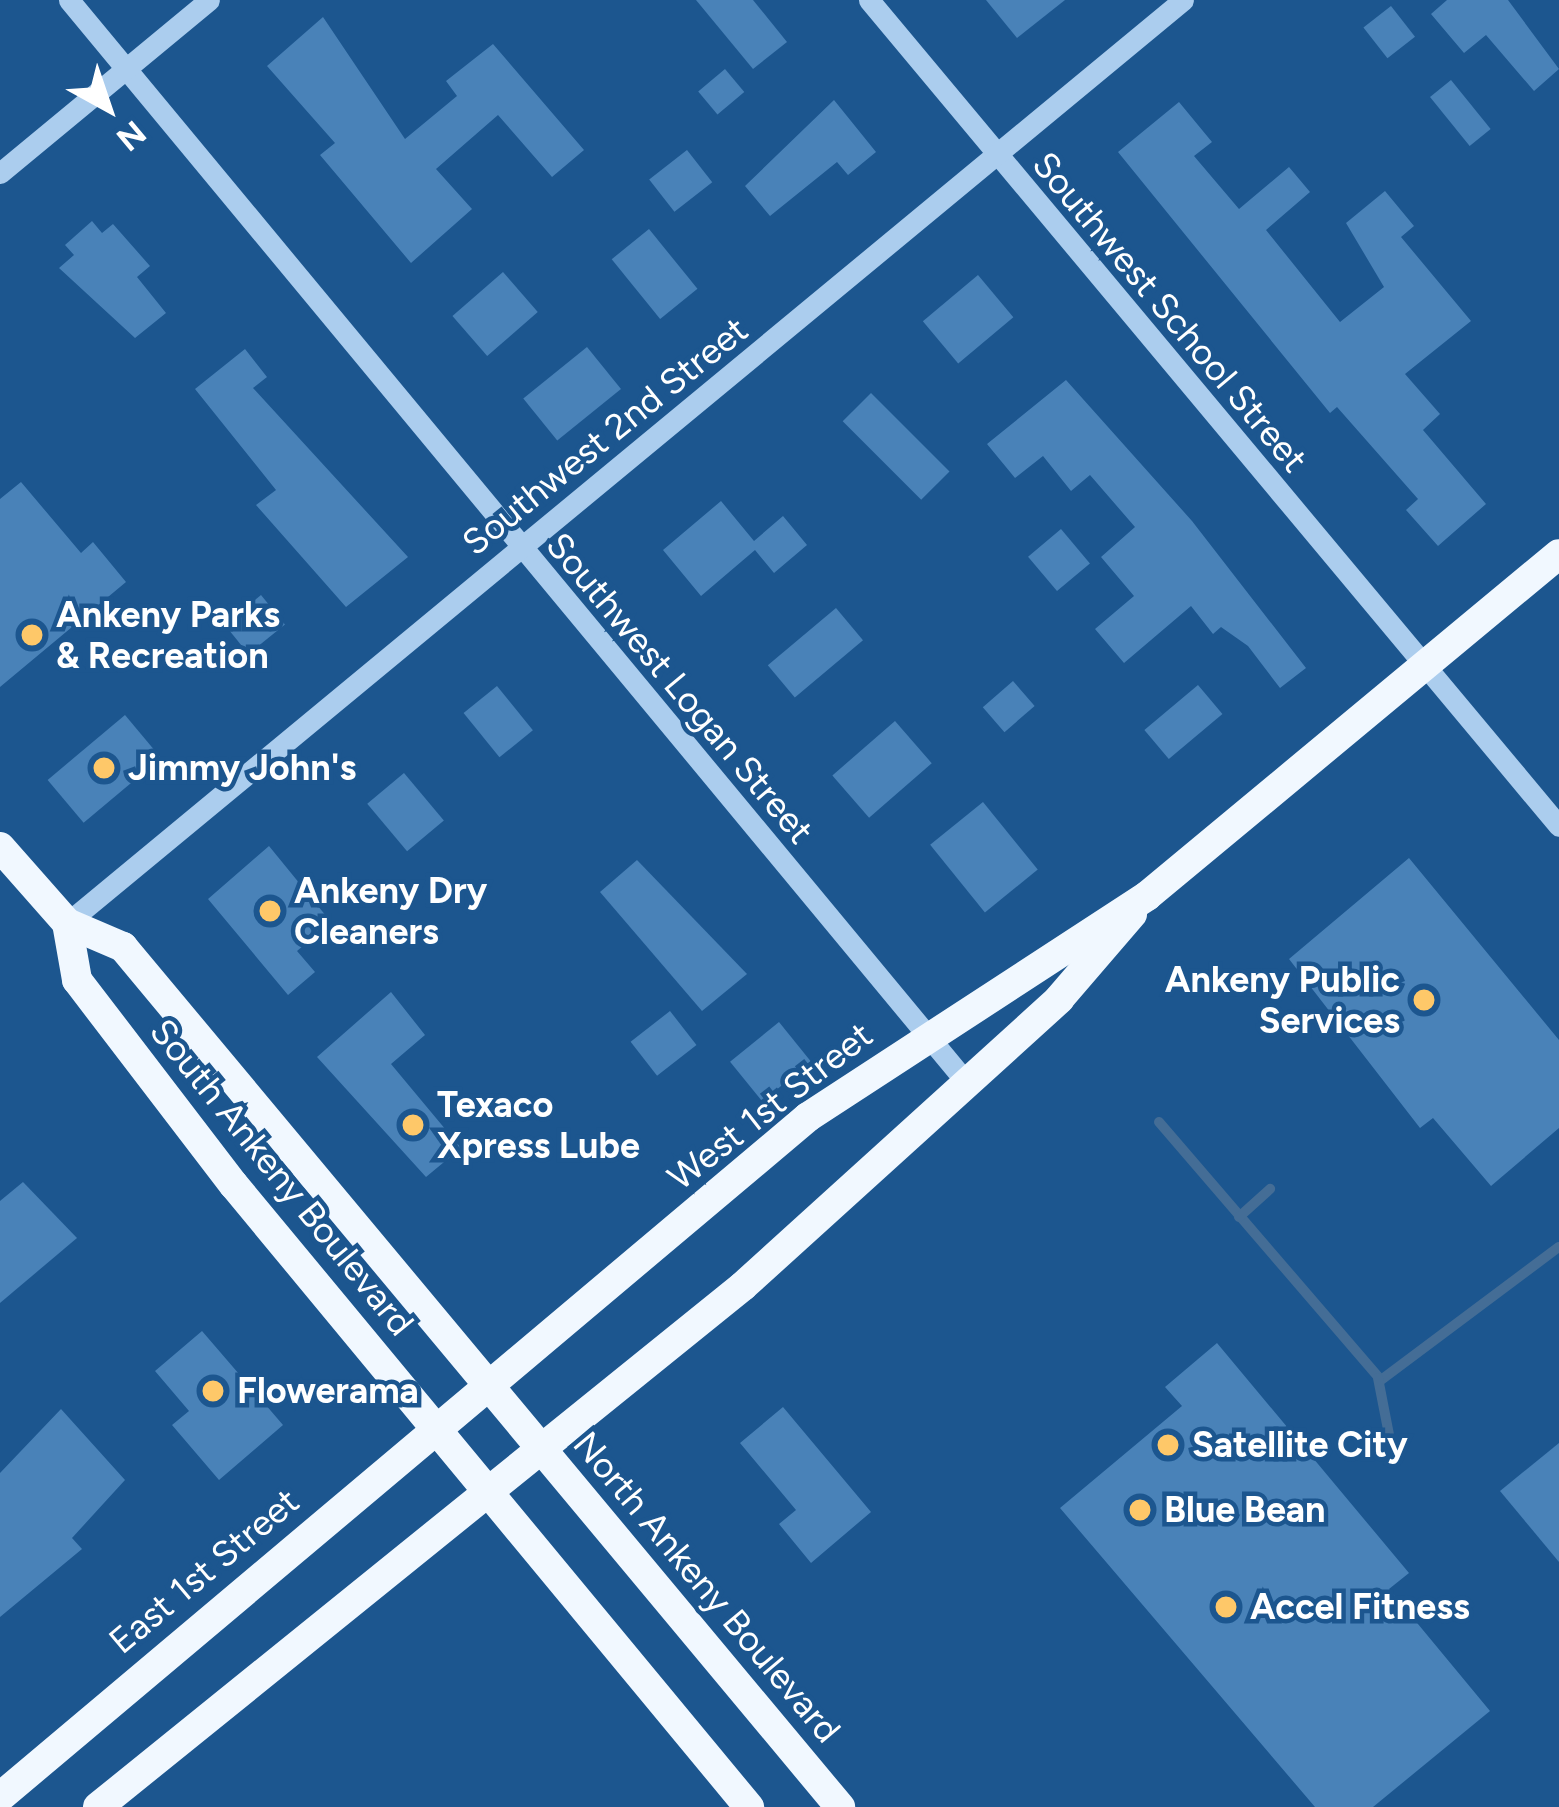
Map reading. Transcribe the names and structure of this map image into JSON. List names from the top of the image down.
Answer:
{
  "streets": {
    "main road": [
      "West 1st Street",
      "South Ankeny Boulevard",
      "East 1st Street",
      "North Ankeny Boulevard"
    ],
    "street": ["Southwest School Street", "Southwest 2nd Street", "Southwest Logan Street"]
  },
  "crossings": [
    ["Southwest School Street", "Southwest 2nd Street"],
    ["Southwest School Street", "West 1st Street"],
    ["Southwest 2nd Street", "Southwest Logan Street"],
    ["Southwest 2nd Street", "South Ankeny Boulevard"],
    ["Southwest Logan Street", "West 1st Street"],
    ["West 1st Street", "South Ankeny Boulevard"],
    ["West 1st Street", "East 1st Street"],
    ["West 1st Street", "North Ankeny Boulevard"],
    ["South Ankeny Boulevard", "East 1st Street"],
    ["South Ankeny Boulevard", "North Ankeny Boulevard"]
  ],
  "places": [
    "Ankeny Parks & Recreation",
    "Jimmy John's",
    "Ankeny Dry Cleaners",
    "Ankeny Public Services",
    "Texaco Xpress Lube",
    "Flowerama",
    "Satellite City",
    "Blue Bean",
    "Accel Fitness"
  ],
  "north": "bottom right"
}
